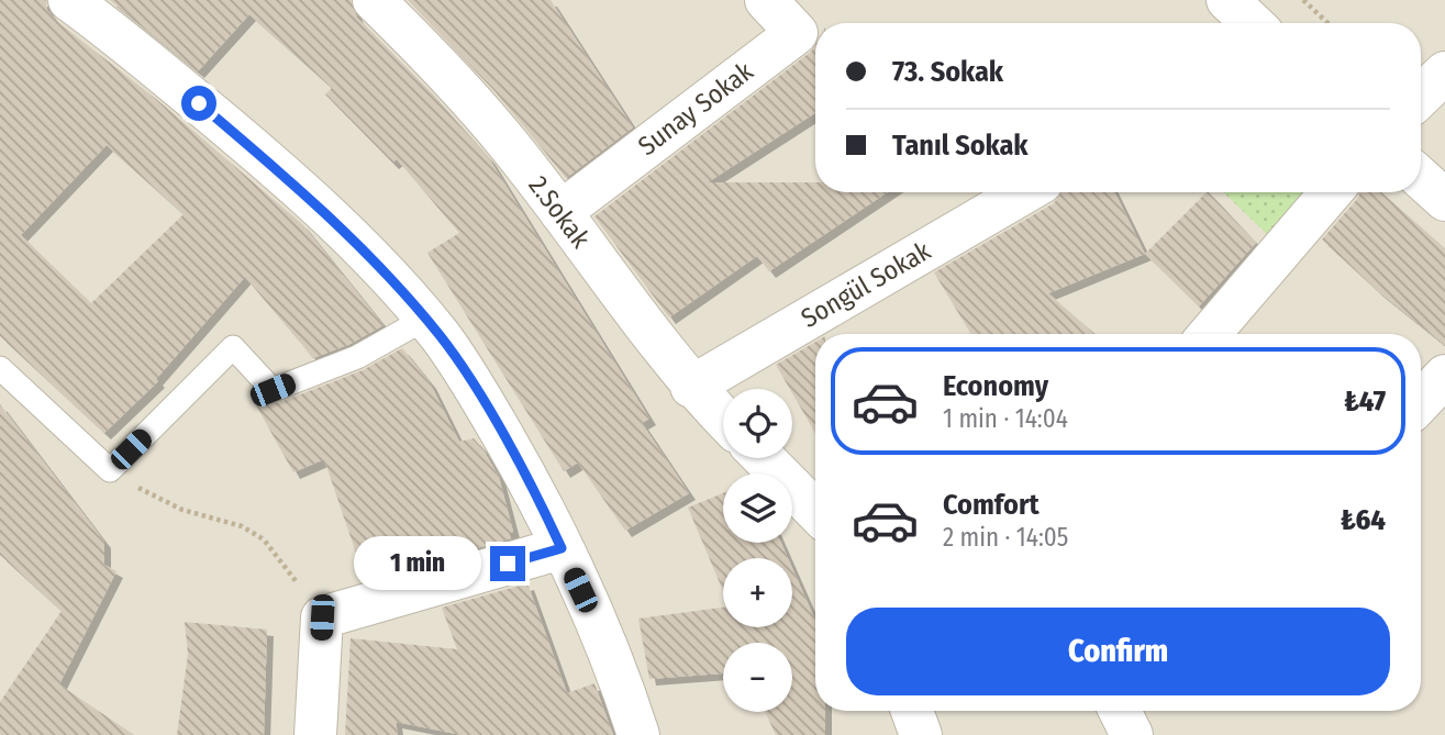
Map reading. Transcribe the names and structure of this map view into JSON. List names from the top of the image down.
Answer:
{
  "streets": {
    "street": ["Sunay Sokak", "2.Sokak", "Songül Sokak"]
  },
  "crossings": [
    ["Sunay Sokak", "2.Sokak"],
    ["2.Sokak", "Songül Sokak"]
  ],
  "page": {
    "banner": ["73. Sokak", "Tanıl Sokak"],
    "list": [
      {
        "name": "Economy",
        "note": "1 min · 14:04",
        "value": "₺47"
      },
      {
        "name": "Comfort",
        "note": "2 min · 14:05",
        "value": "₺64"
      }
    ],
    "map_buttons": ["+", "−"],
    "bubble": "1 min",
    "buttons": "Confirm"
  }
}
